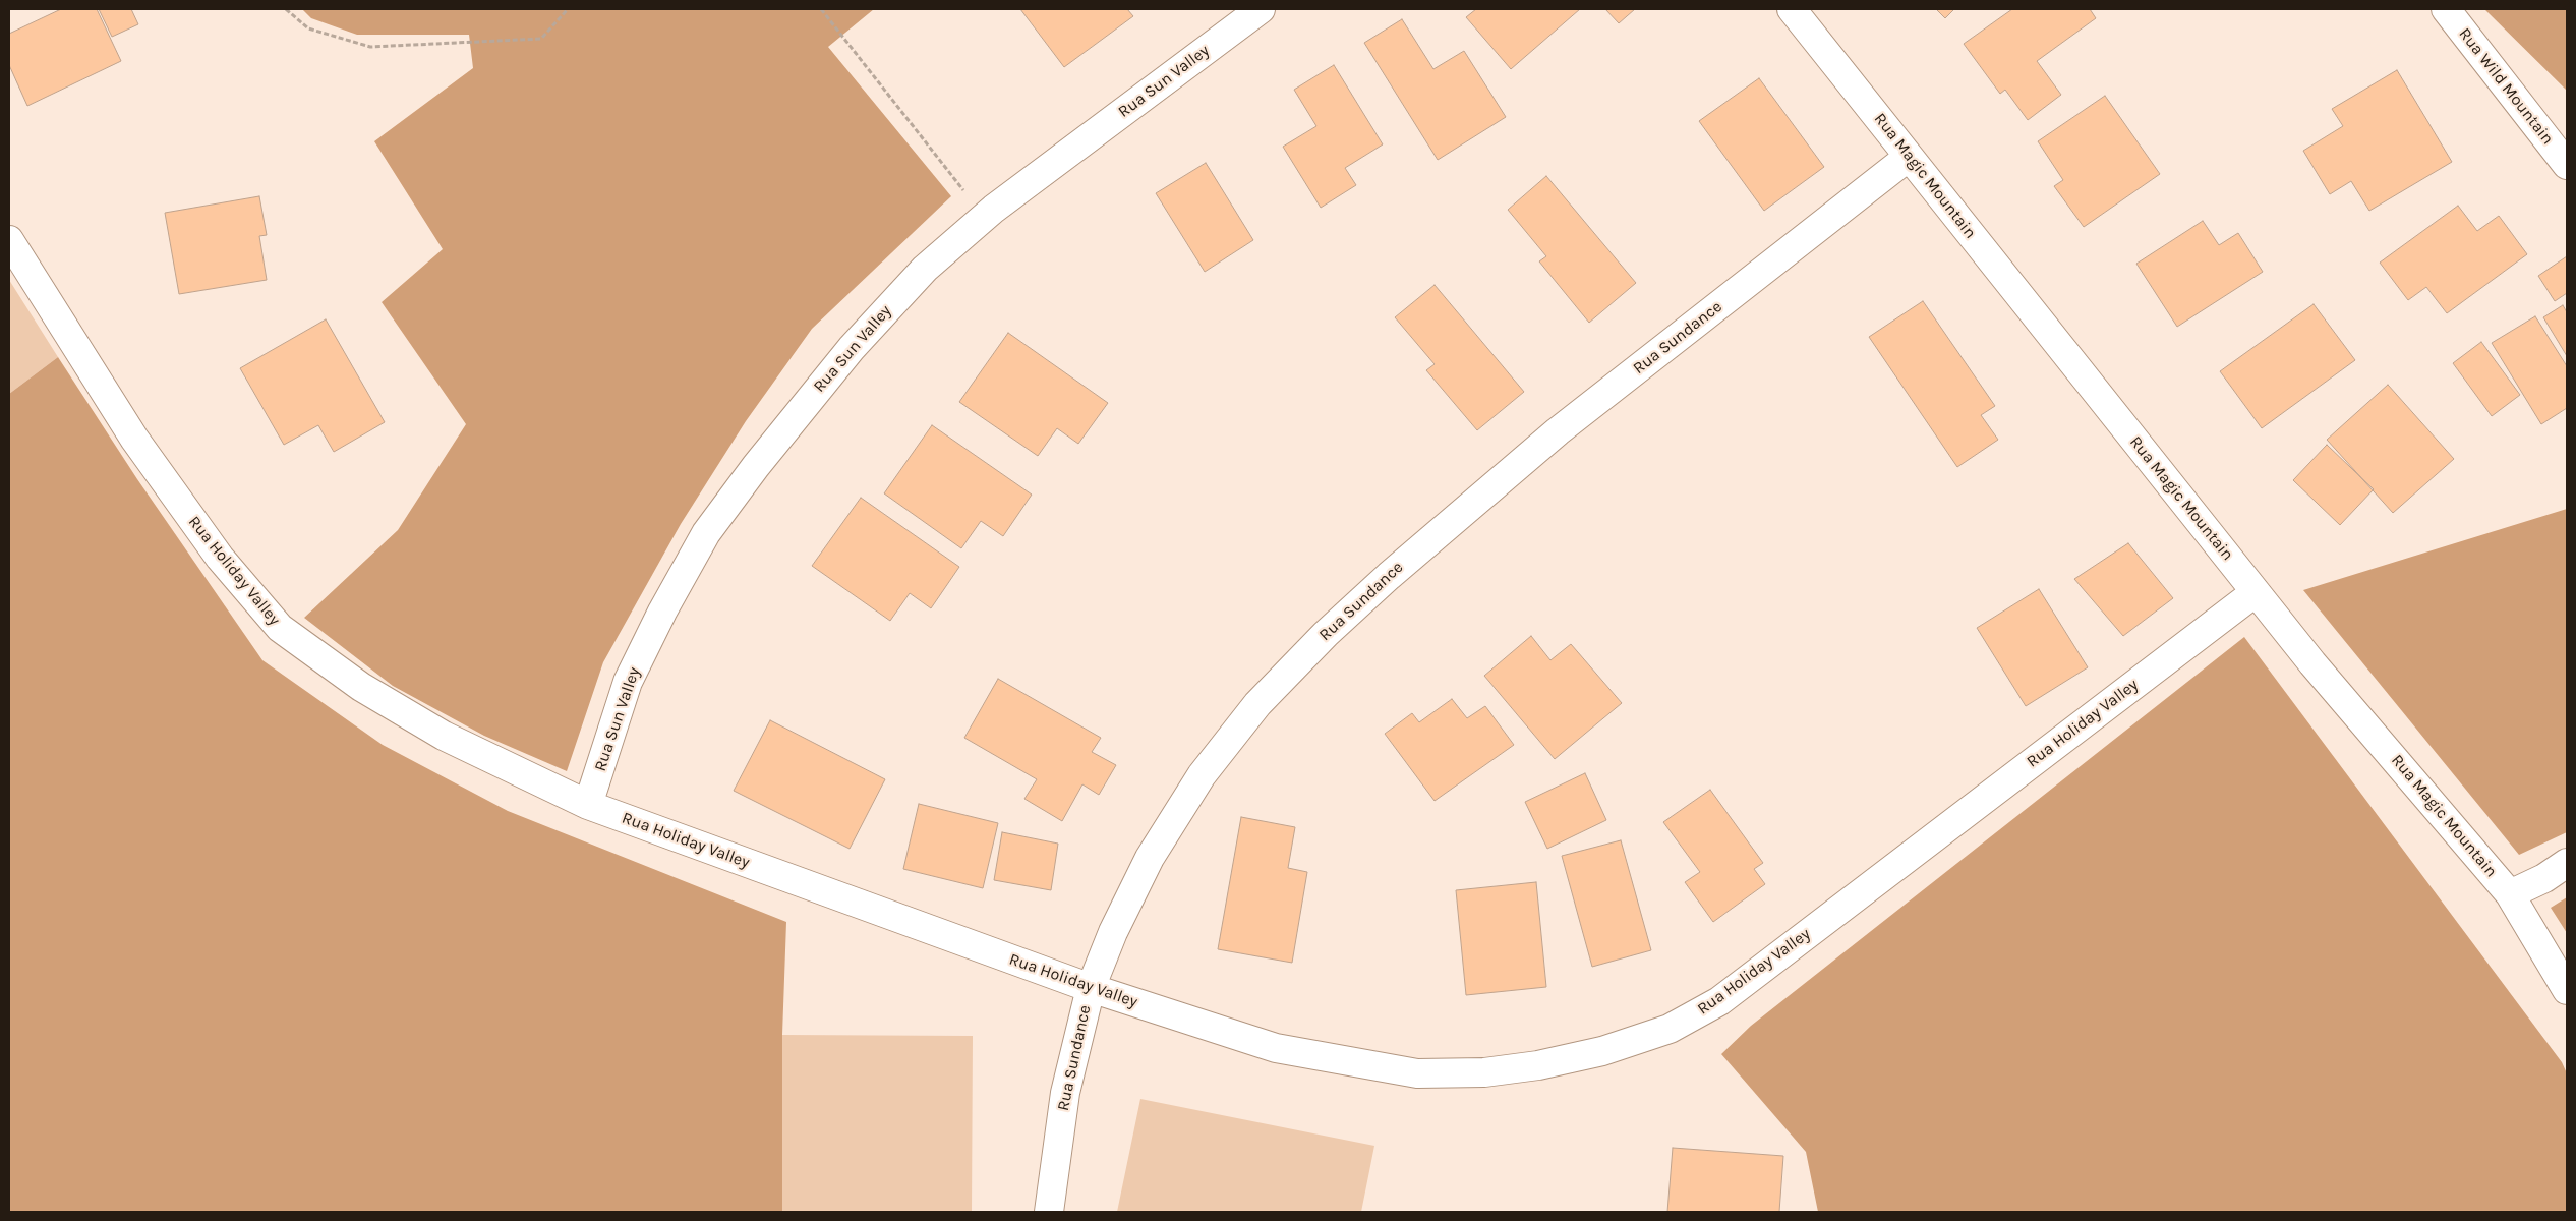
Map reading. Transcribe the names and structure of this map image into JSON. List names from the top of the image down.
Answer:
{
  "streets": {
    "street": [
      "Rua Sun Valley",
      "Rua Wild Mountain",
      "Rua Magic Mountain",
      "Rua Sundance",
      "Rua Holiday Valley"
    ]
  },
  "crossings": [
    ["Rua Sun Valley", "Rua Holiday Valley"],
    ["Rua Magic Mountain", "Rua Sundance"],
    ["Rua Magic Mountain", "Rua Holiday Valley"],
    ["Rua Sundance", "Rua Holiday Valley"]
  ]
}
